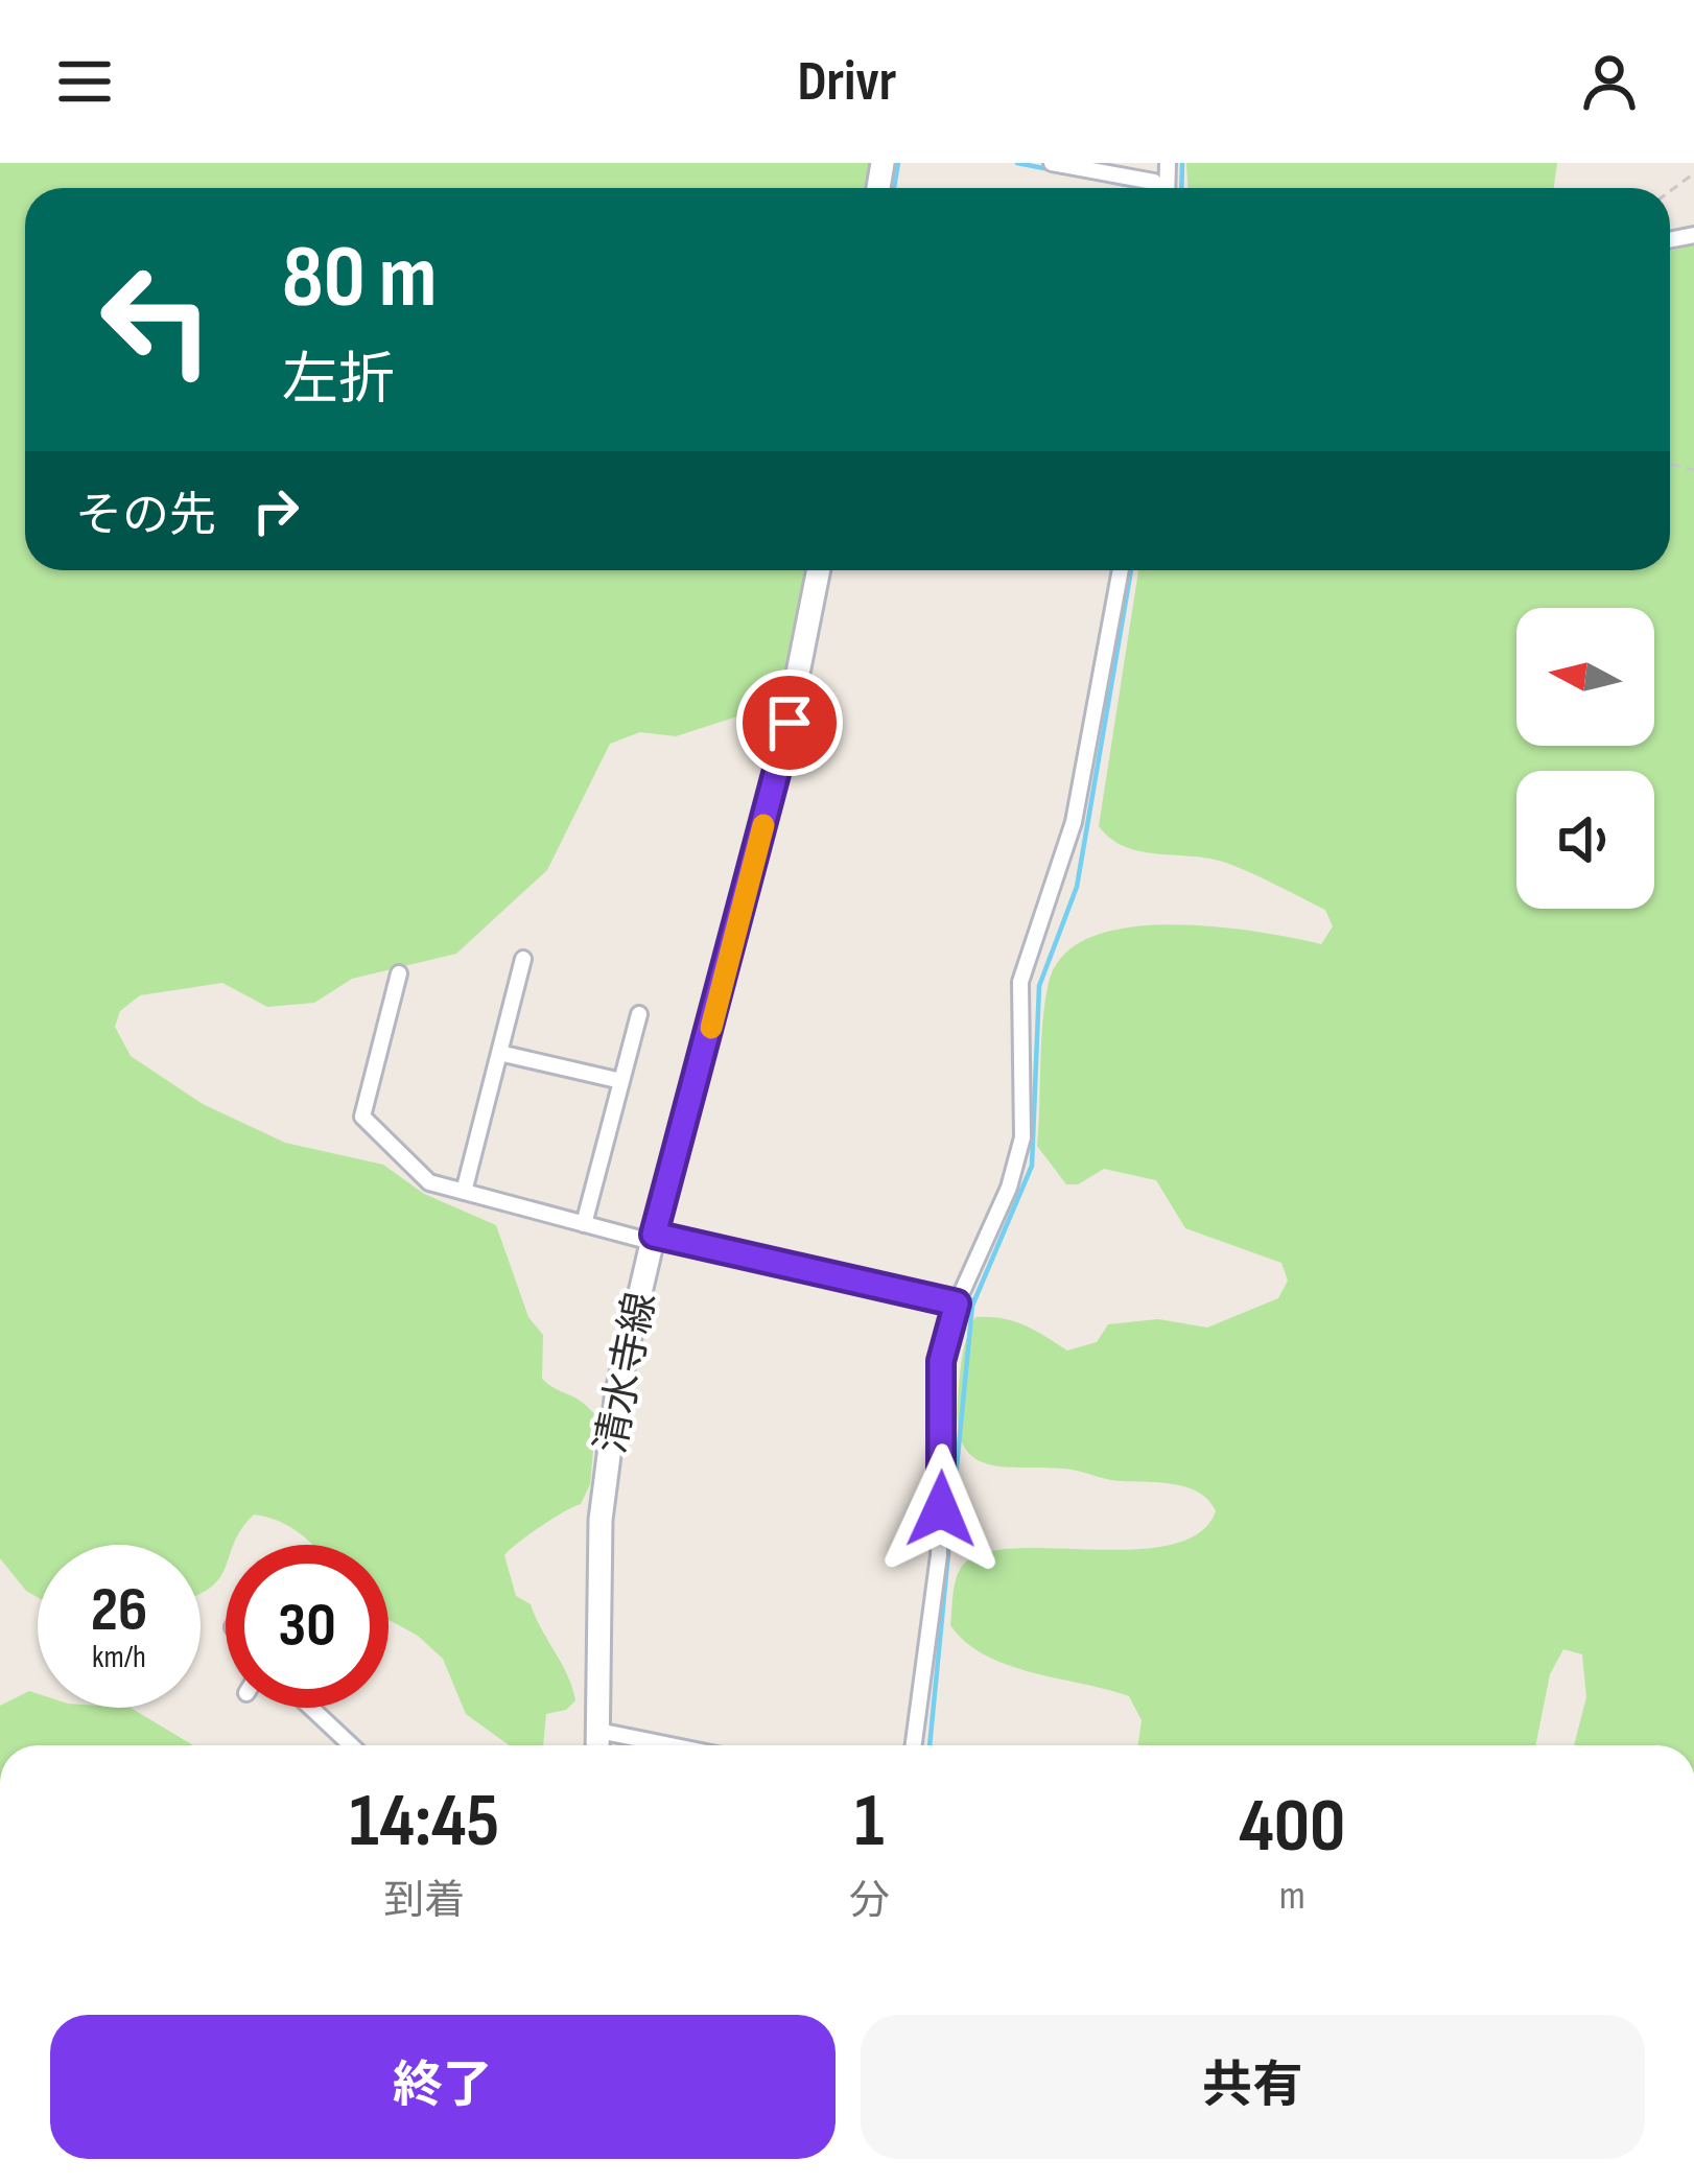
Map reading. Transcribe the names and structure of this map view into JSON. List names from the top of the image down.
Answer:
{
  "streets": {
    "main road": ["清水寺線"]
  },
  "north": "left",
  "page": {
    "header": "Drivr",
    "turn": ["80 m", "左折"],
    "then": "その先",
    "speed": "26 km/h",
    "limit": "30",
    "eta": [
      "14:45",
      "到着",
      "1",
      "分",
      "400",
      "m"
    ],
    "buttons": ["終了", "共有"]
  }
}
